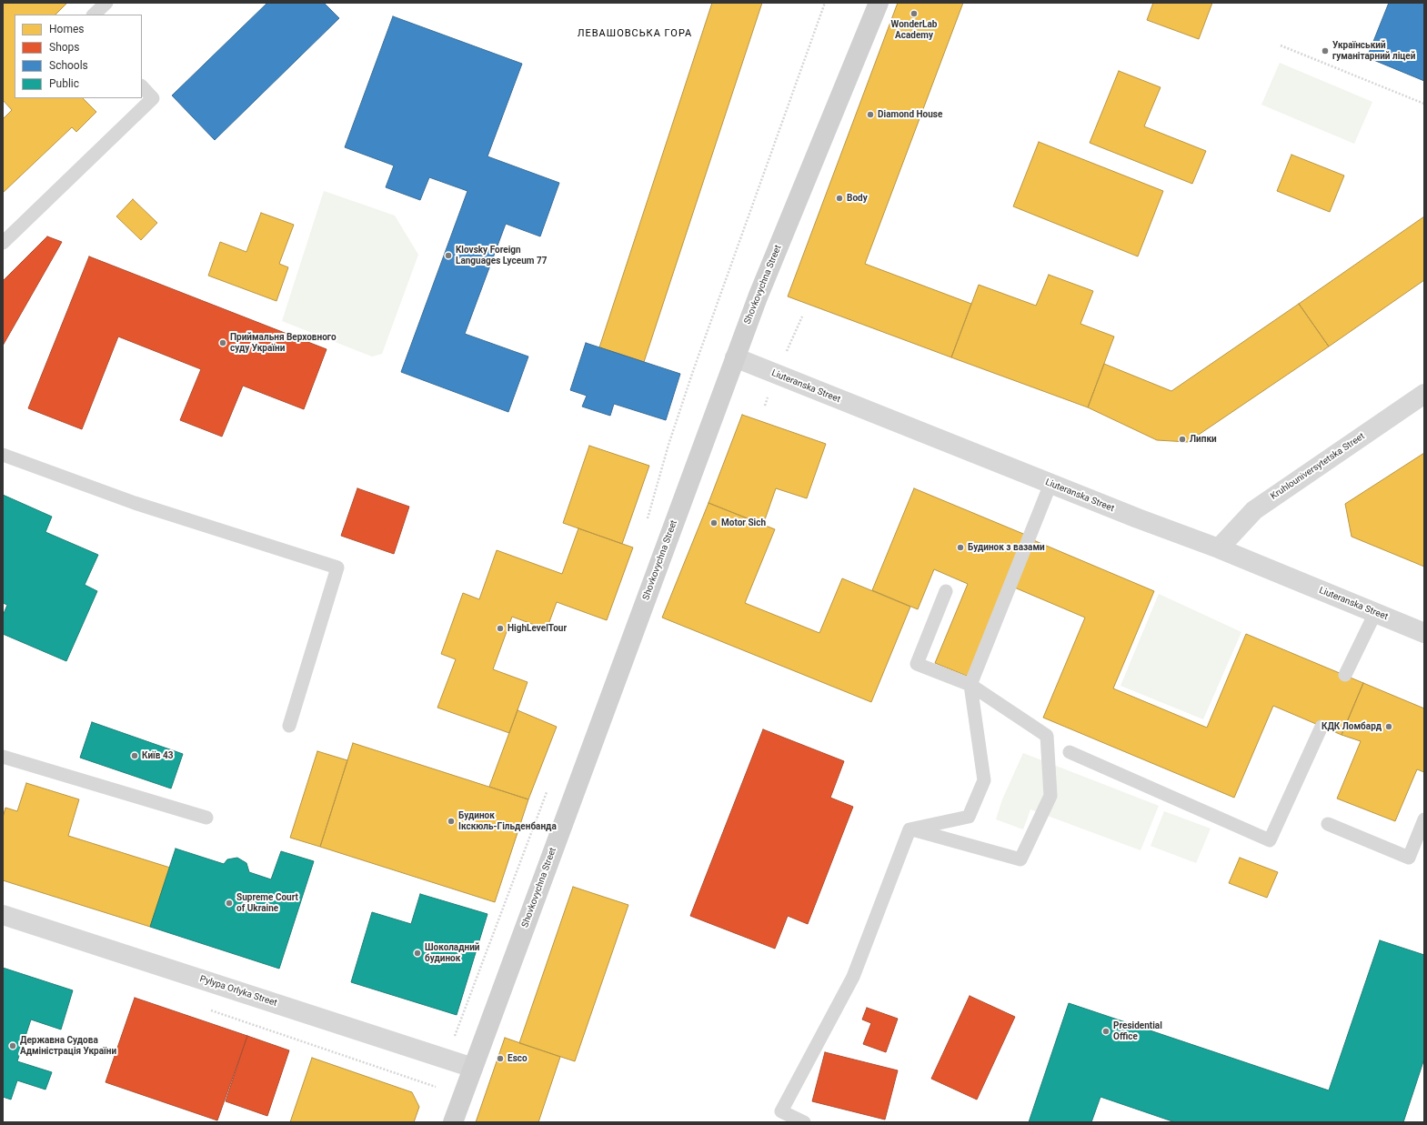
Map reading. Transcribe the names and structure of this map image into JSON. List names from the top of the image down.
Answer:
{
  "streets": {
    "street": [
      "Shovkovychna Street",
      "Liuteranska Street",
      "Kruhlouniversytetska Street",
      "Pylypa Orlyka Street"
    ]
  },
  "crossings": [
    ["Shovkovychna Street", "Liuteranska Street"],
    ["Shovkovychna Street", "Pylypa Orlyka Street"],
    ["Liuteranska Street", "Kruhlouniversytetska Street"]
  ],
  "districts": ["ЛЕВАШОВСЬКА ГОРА"],
  "places": [
    "WonderLab Academy",
    "Український гуманітарний ліцей",
    "Diamond House",
    "Body",
    "Klovsky Foreign Languages Lyceum 77",
    "Приймальня Верховного суду України",
    "Липки",
    "Motor Sich",
    "Будинок з вазами",
    "HighLevelTour",
    "КДК Ломбард",
    "Київ 43",
    "Будинок Ікскюль-Гільденбанда",
    "Supreme Court of Ukraine",
    "Шоколадний будинок",
    "Presidential Office",
    "Державна Судова Адміністрація України",
    "Esco"
  ],
  "legend": [
    "Homes",
    "Shops",
    "Schools",
    "Public"
  ]
}
